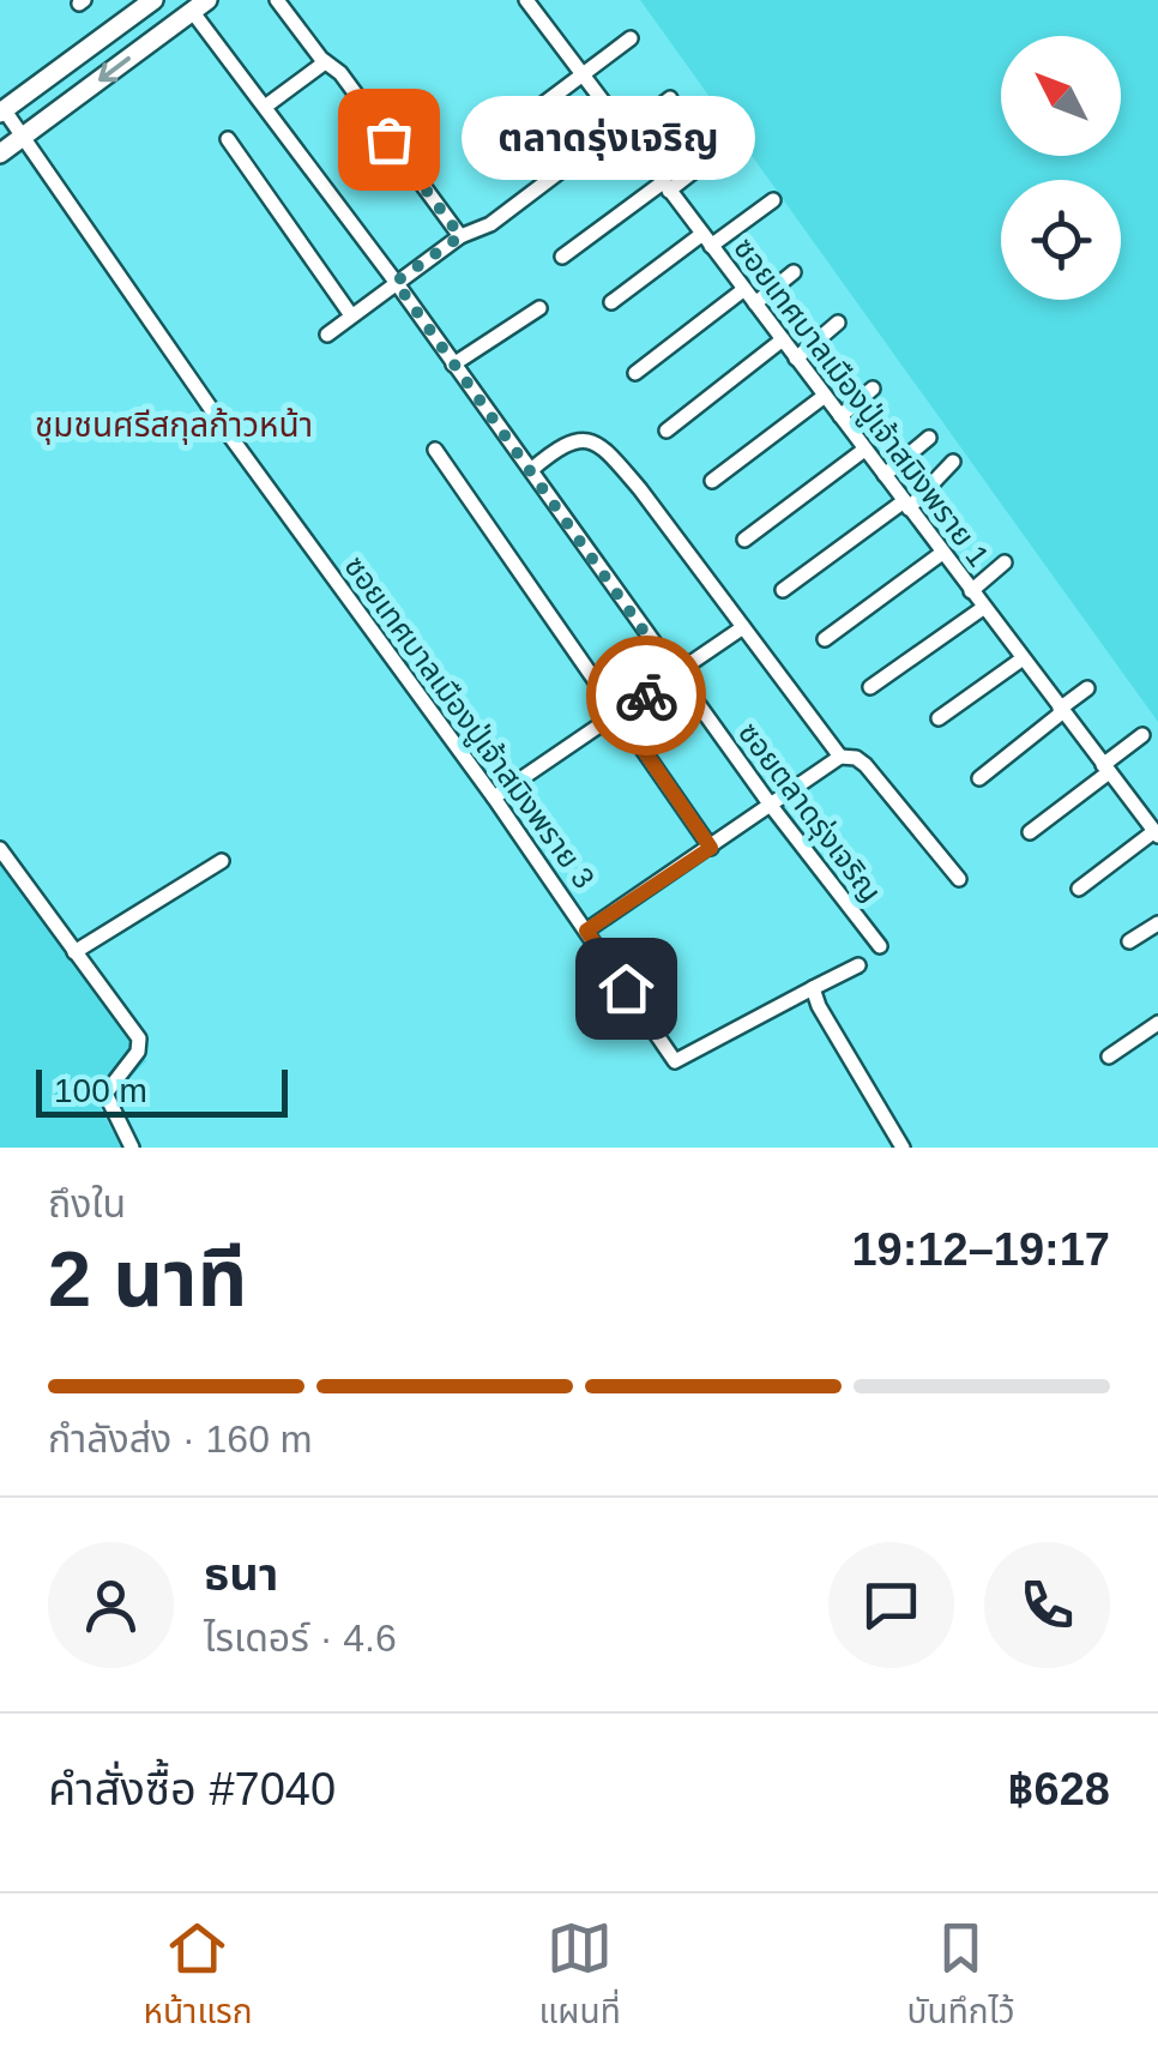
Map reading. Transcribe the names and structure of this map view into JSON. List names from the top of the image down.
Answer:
{
  "streets": {
    "street": ["ซอยเทศบาลเมืองปู่เจ้าสมิงพราย 1", "ซอยเทศบาลเมืองปู่เจ้าสมิงพราย 3", "ซอยตลาดรุ่งเจริญ"]
  },
  "districts": ["ชุมชนศรีสกุลก้าวหน้า"],
  "places": ["ตลาดรุ่งเจริญ"],
  "scale_bar": "100 m",
  "north": "top left",
  "page": {
    "bubble": "ตลาดรุ่งเจริญ",
    "scale": "100 m",
    "heading": ["2 นาที", "ถึงใน", "19:12–19:17"],
    "panel": [
      "ธนา",
      "ไรเดอร์ · 4.6",
      "คำสั่งซื้อ #7040",
      "฿628"
    ],
    "bar": "กำลังส่ง · 160 m",
    "tabs": ["หน้าแรก", "แผนที่", "บันทึกไว้"]
  }
}
